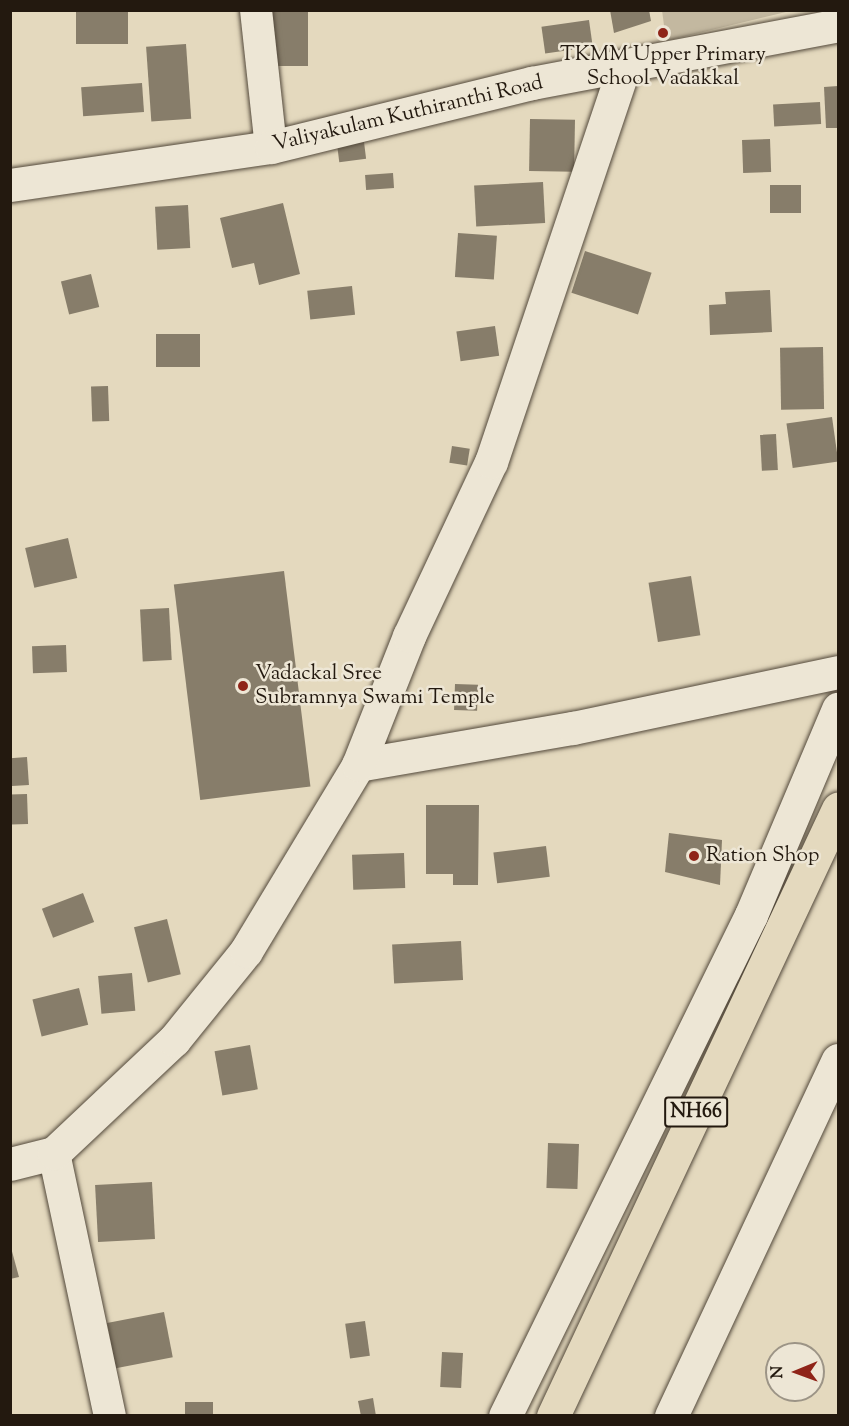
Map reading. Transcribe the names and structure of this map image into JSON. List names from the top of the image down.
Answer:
{
  "streets": {
    "highway": ["NH66"],
    "street": ["Valiyakulam Kuthiranthi Road"]
  },
  "places": ["TKMM Upper Primary School Vadakkal", "Vadackal Sree Subramnya Swami Temple", "Ration Shop"],
  "north": "left"
}
